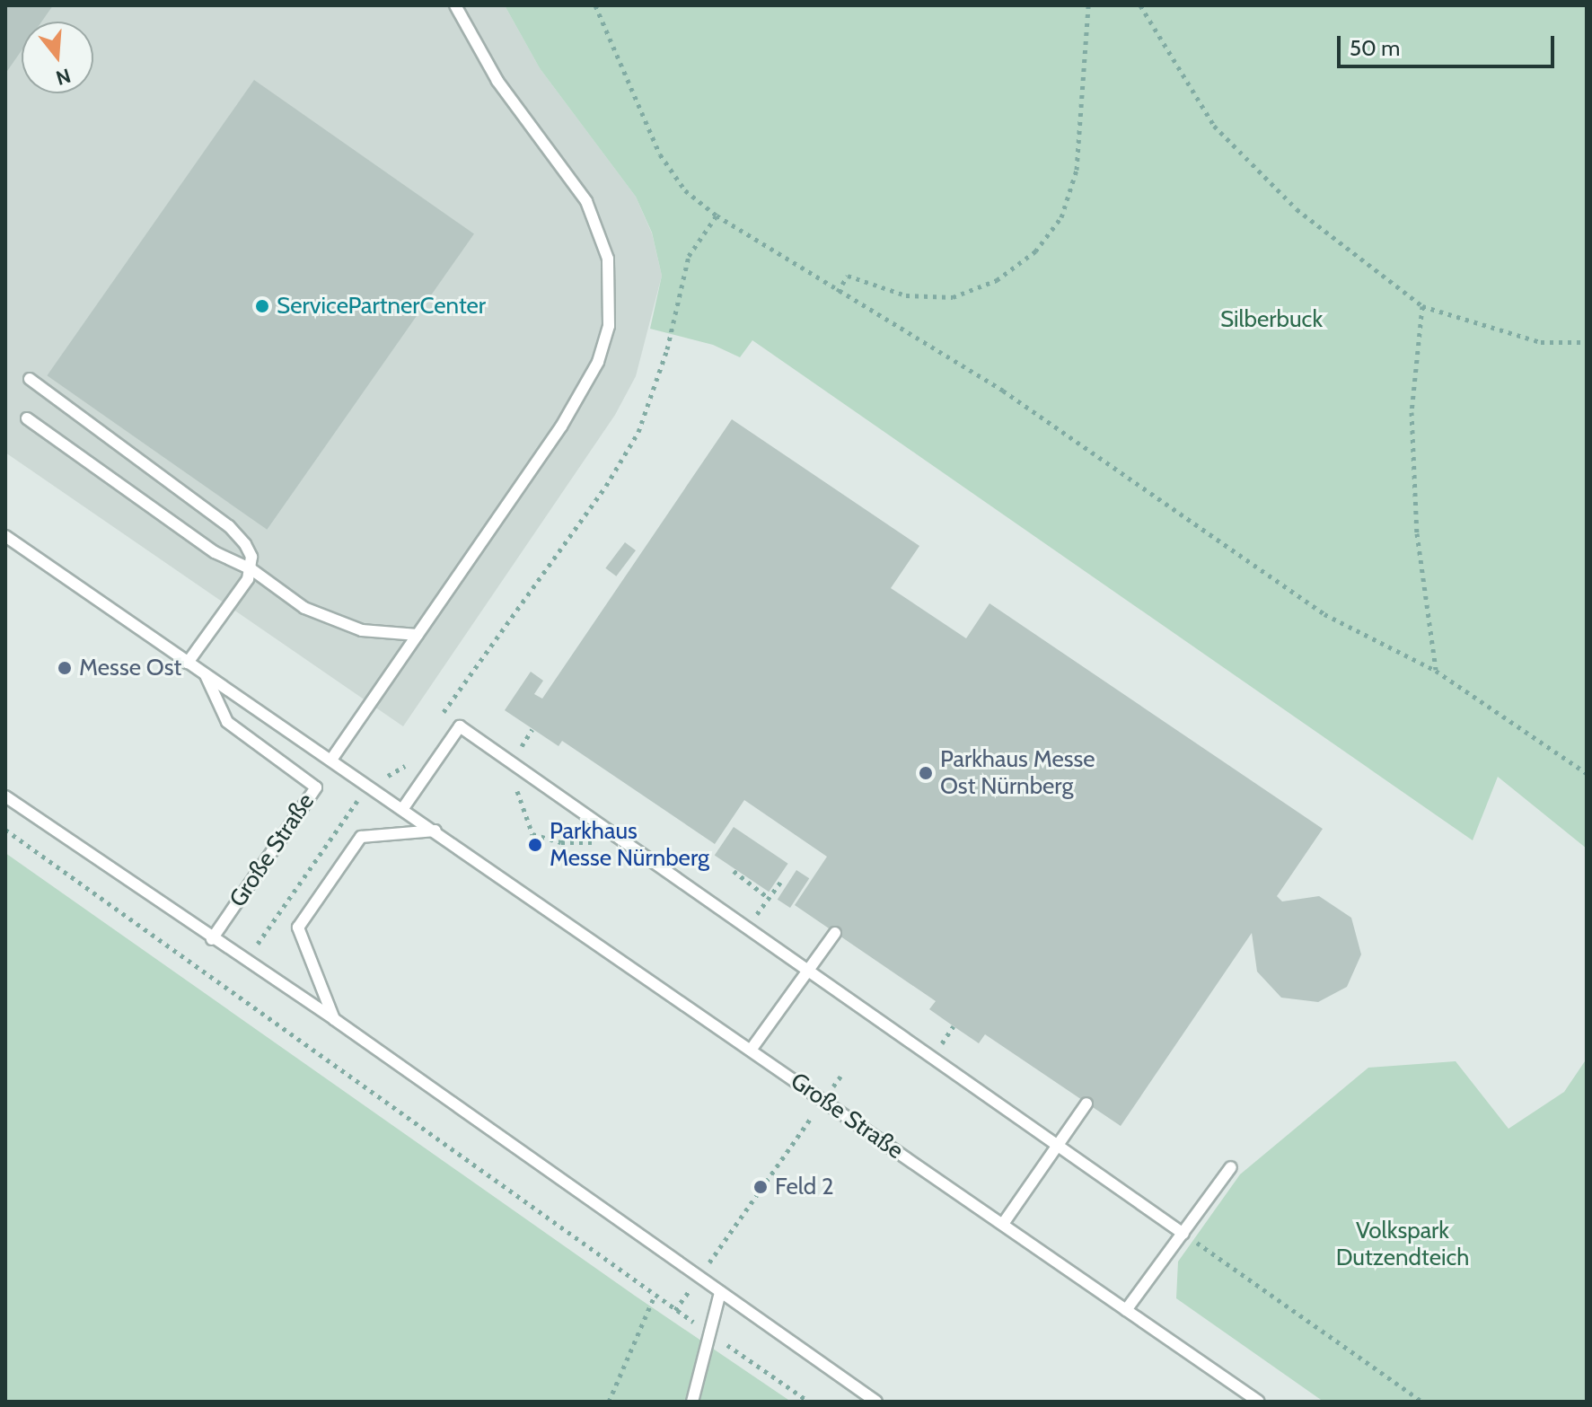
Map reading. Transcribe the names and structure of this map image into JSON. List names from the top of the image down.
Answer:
{
  "streets": {
    "lane": ["Große Straße"]
  },
  "parks": ["Silberbuck", "Volkspark Dutzendteich"],
  "places": [
    "ServicePartnerCenter",
    "Messe Ost",
    "Parkhaus Messe Ost Nürnberg",
    "Parkhaus Messe Nürnberg",
    "Feld 2"
  ],
  "scale_bar": "50 m",
  "north": "bottom"
}
